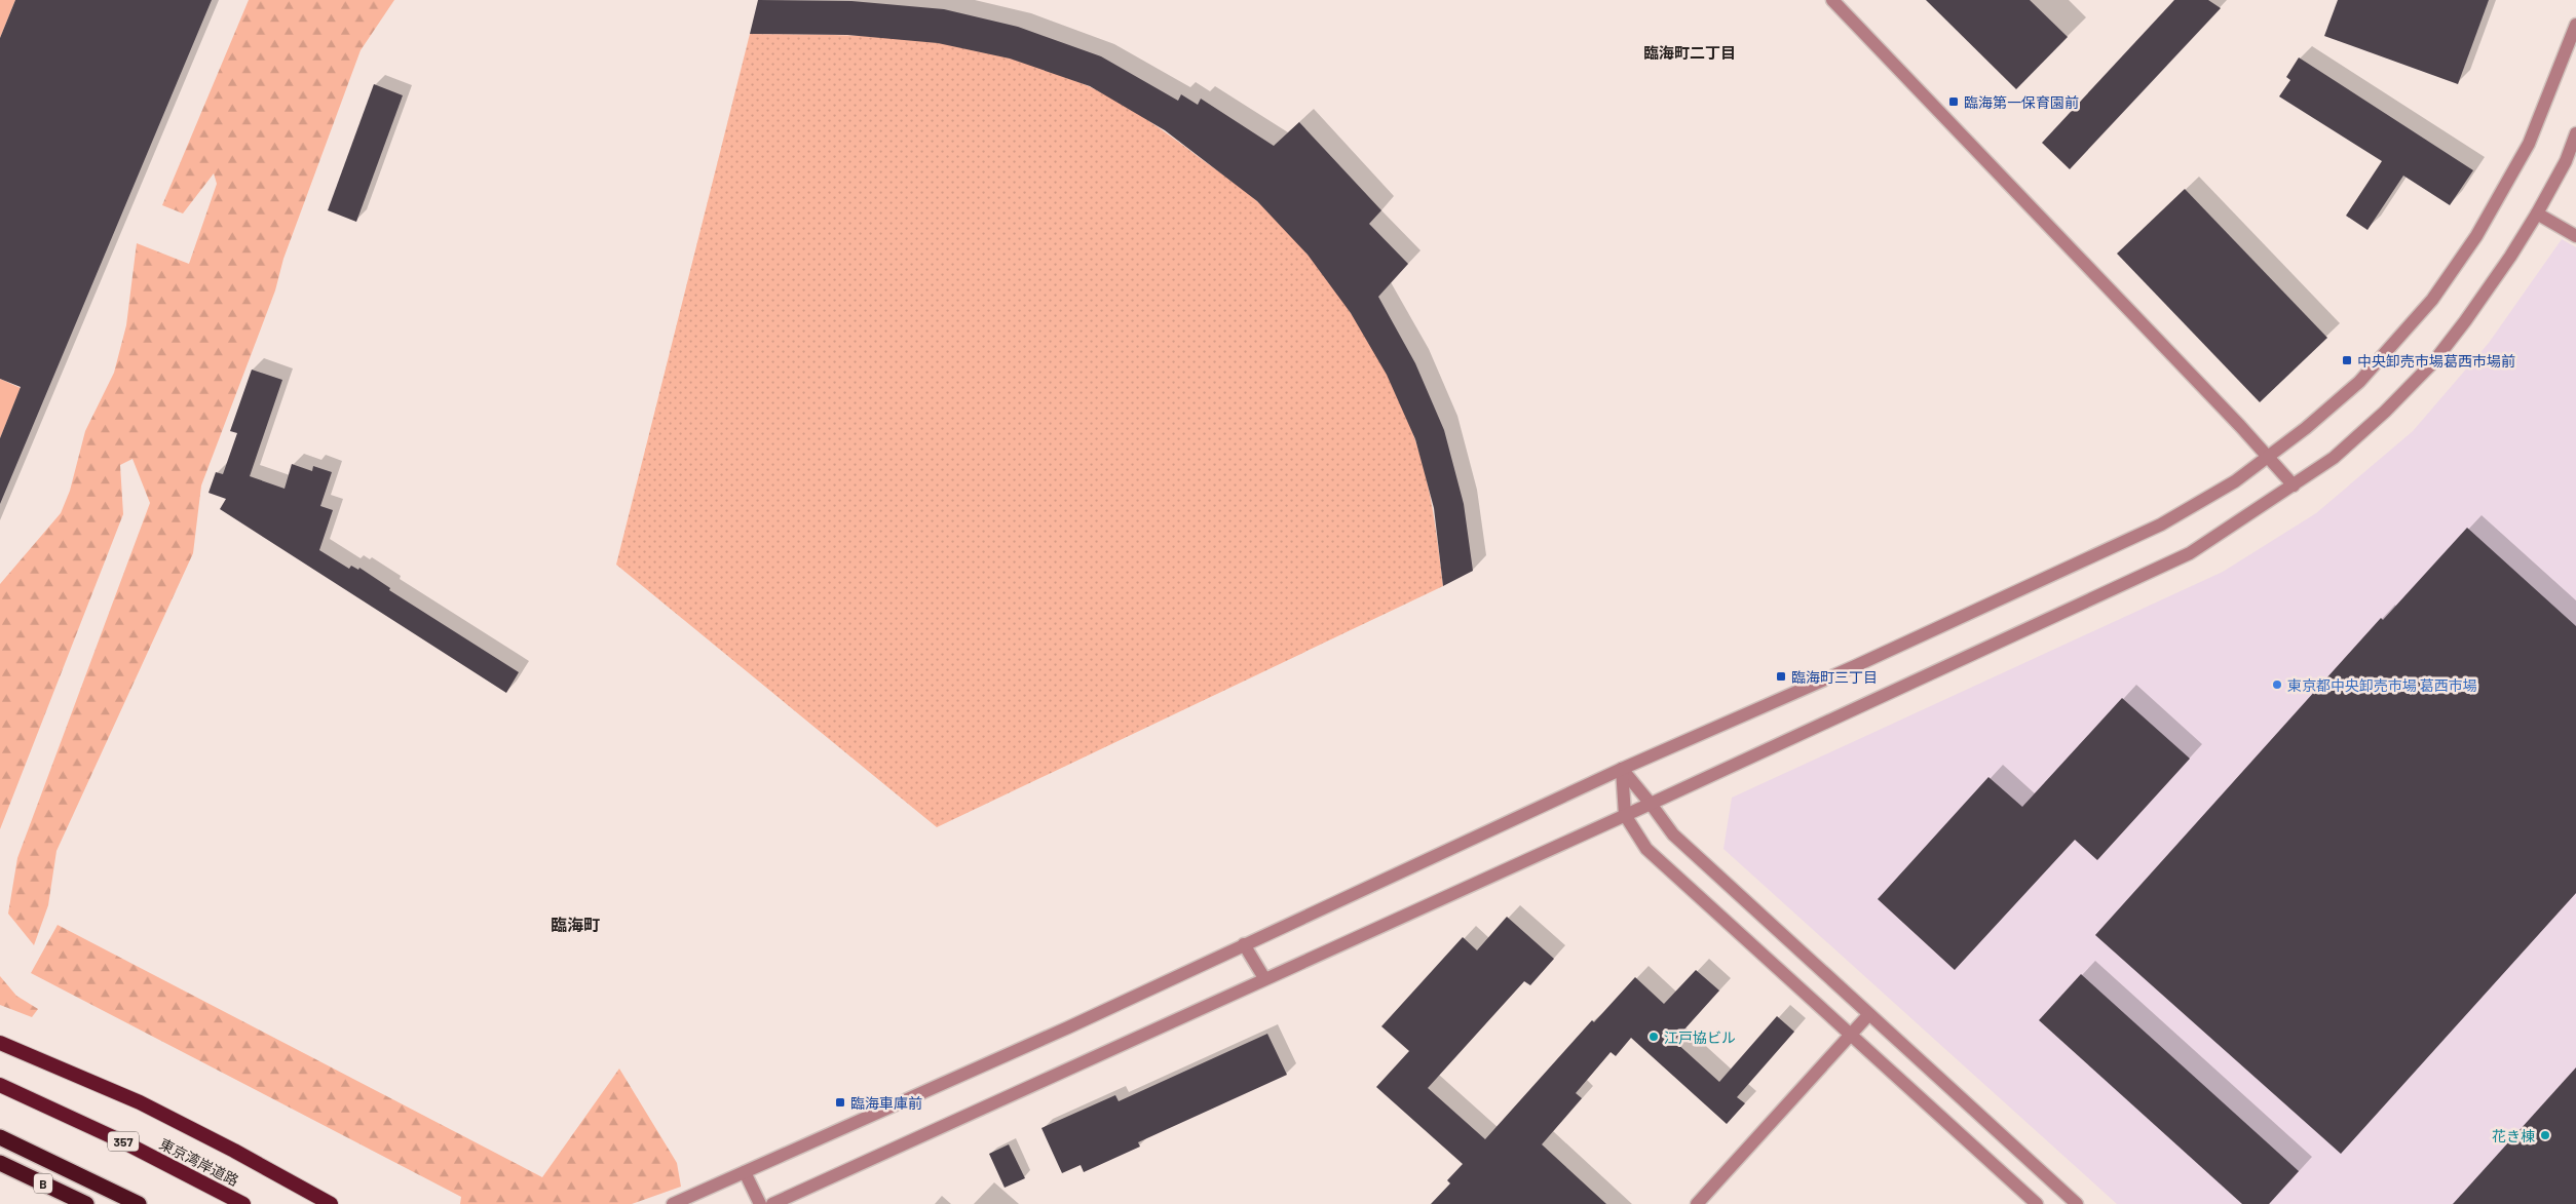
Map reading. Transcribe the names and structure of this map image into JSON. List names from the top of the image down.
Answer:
{
  "streets": {
    "highway": ["357", "東京湾岸道路", "B"]
  },
  "districts": ["臨海町二丁目", "臨海町"],
  "places": {
    "transit": [
      "臨海第一保育園前",
      "中央卸売市場葛西市場前",
      "臨海町三丁目",
      "臨海車庫前"
    ],
    "other": ["東京都中央卸売市場 葛西市場", "江戸協ビル", "花き棟"]
  }
}
